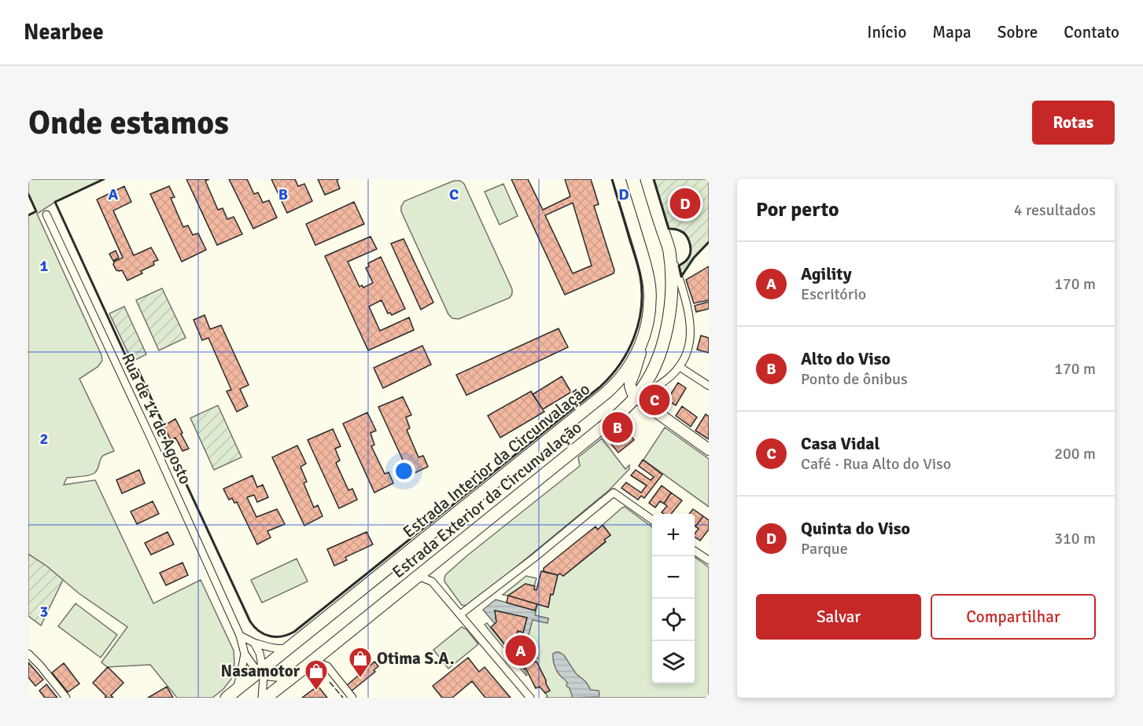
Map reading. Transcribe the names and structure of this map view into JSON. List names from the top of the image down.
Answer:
{
  "streets": {
    "main road": ["Estrada Interior da Circunvalação", "Estrada Exterior da Circunvalação"],
    "street": ["Rua de 14 de Agosto"]
  },
  "crossings": [
    ["Rua de 14 de Agosto", "Estrada Interior da Circunvalação"],
    ["Rua de 14 de Agosto", "Estrada Exterior da Circunvalação"]
  ],
  "places": {
    "shop": ["Otima S.A.", "Nasamotor"]
  },
  "page": {
    "header": "Nearbee",
    "nav": [
      "Início",
      "Mapa",
      "Sobre",
      "Contato"
    ],
    "buttons": [
      "Rotas",
      ["Salvar", "Compartilhar"]
    ],
    "title": "Onde estamos",
    "heading": ["Por perto", "4 resultados"],
    "pins": [
      "D",
      "C",
      "B",
      "A"
    ],
    "list": [
      {
        "mark": "A",
        "name": "Agility",
        "note": "Escritório",
        "value": "170 m"
      },
      {
        "mark": "B",
        "name": "Alto do Viso",
        "note": "Ponto de ônibus",
        "value": "170 m"
      },
      {
        "mark": "C",
        "name": "Casa Vidal",
        "note": "Café · Rua Alto do Viso",
        "value": "200 m"
      },
      {
        "mark": "D",
        "name": "Quinta do Viso",
        "note": "Parque",
        "value": "310 m"
      }
    ],
    "map_buttons": ["+", "−"]
  },
  "grid": {
    "columns": [
      "A",
      "B",
      "C",
      "D"
    ],
    "rows": ["1", "2", "3"]
  }
}
